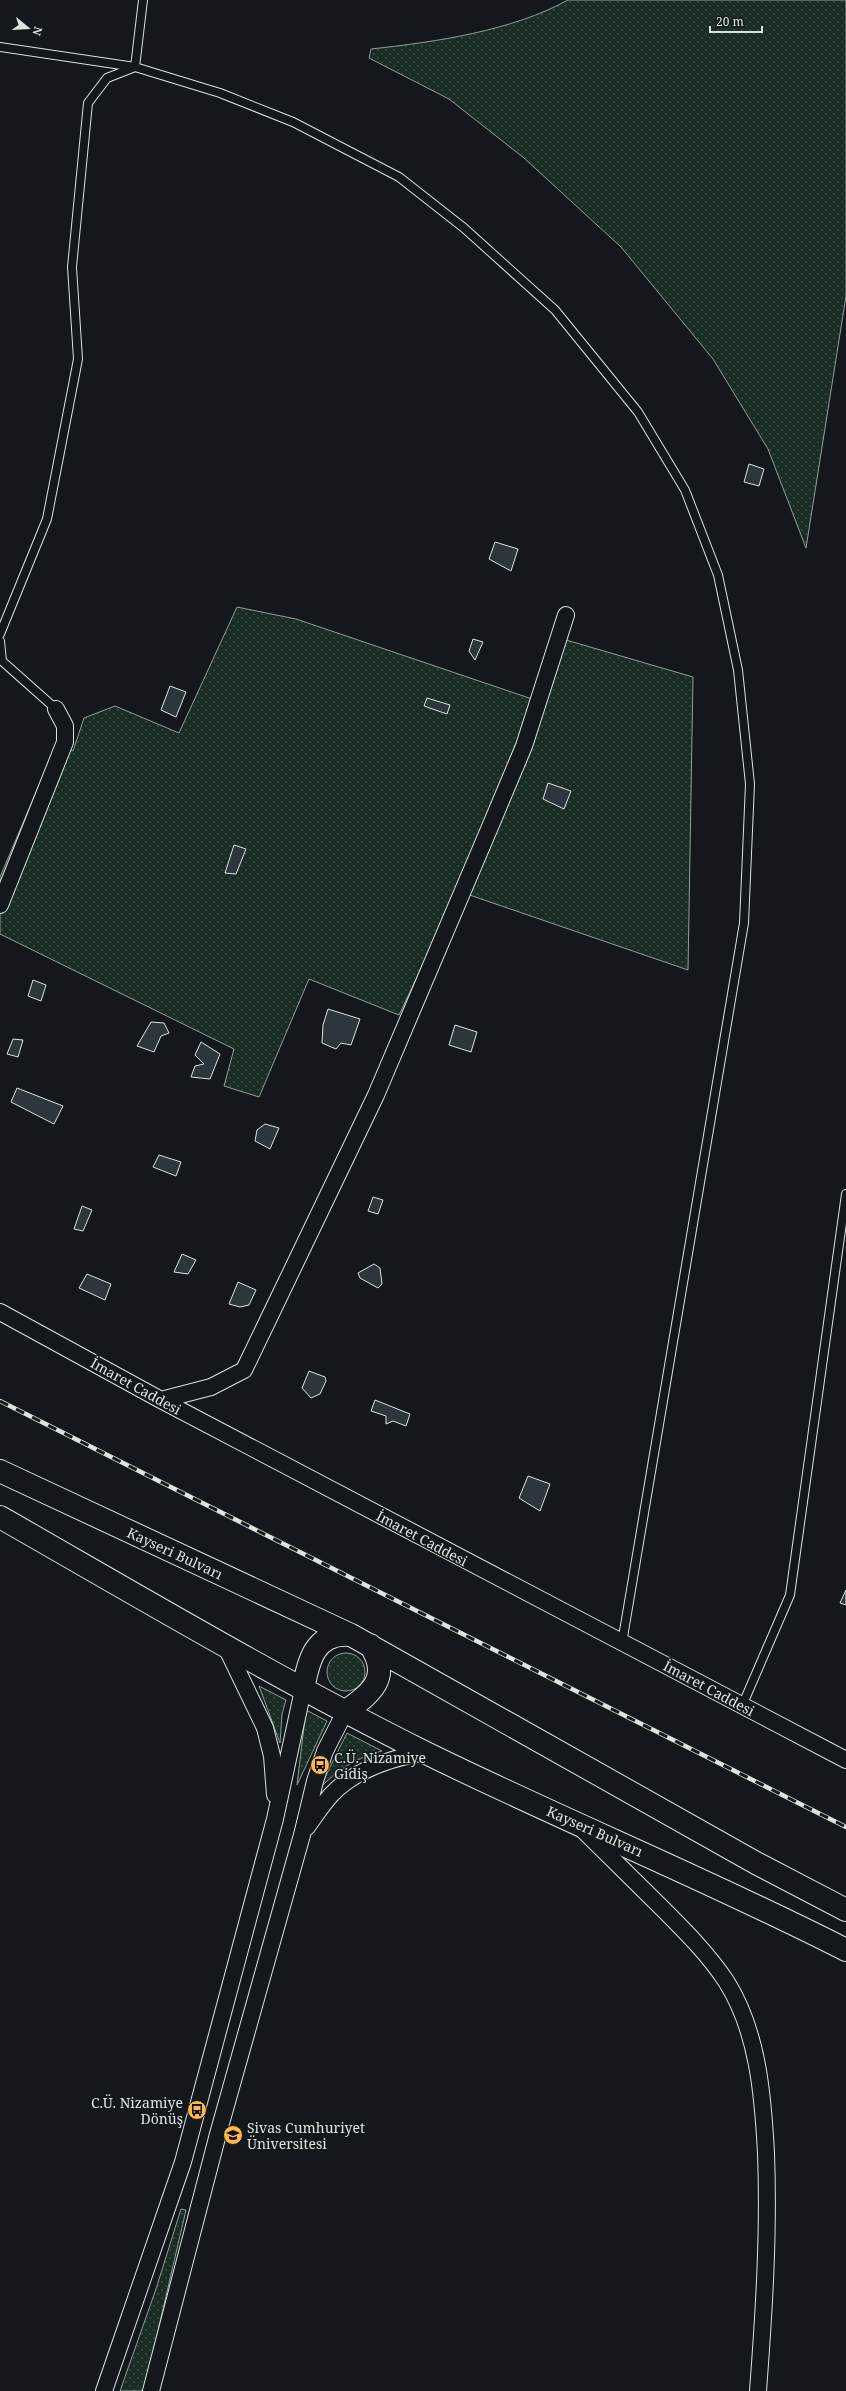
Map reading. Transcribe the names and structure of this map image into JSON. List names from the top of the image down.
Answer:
{
  "streets": {
    "highway": ["Kayseri Bulvarı"],
    "street": ["İmaret Caddesi"]
  },
  "places": {
    "bus stop": ["C.Ü. Nizamiye Gidiş", "C.Ü. Nizamiye Dönüş"],
    "school or university": ["Sivas Cumhuriyet Üniversitesi"]
  },
  "scale_bar": "20 m",
  "north": "right"
}
